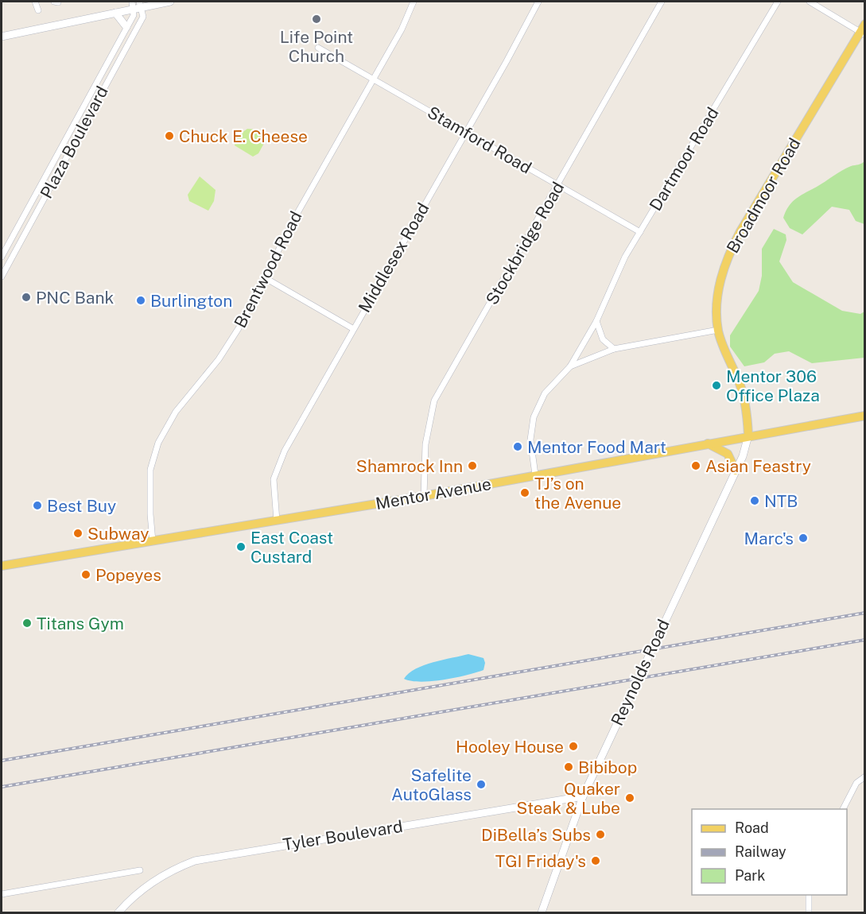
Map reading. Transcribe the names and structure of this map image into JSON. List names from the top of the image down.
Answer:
{
  "streets": {
    "main road": [
      "Broadmoor Road",
      "Mentor Avenue",
      "Reynolds Road",
      "Tyler Boulevard"
    ],
    "street": [
      "Stamford Road",
      "Plaza Boulevard",
      "Dartmoor Road",
      "Stockbridge Road",
      "Middlesex Road",
      "Brentwood Road"
    ]
  },
  "crossings": [
    ["Stamford Road", "Dartmoor Road"],
    ["Stamford Road", "Stockbridge Road"],
    ["Stamford Road", "Middlesex Road"],
    ["Stamford Road", "Brentwood Road"],
    ["Dartmoor Road", "Mentor Avenue"],
    ["Broadmoor Road", "Mentor Avenue"],
    ["Broadmoor Road", "Reynolds Road"],
    ["Stockbridge Road", "Mentor Avenue"],
    ["Middlesex Road", "Mentor Avenue"],
    ["Brentwood Road", "Mentor Avenue"],
    ["Mentor Avenue", "Reynolds Road"],
    ["Reynolds Road", "Tyler Boulevard"]
  ],
  "places": [
    "Life Point Church",
    "Chuck E. Cheese",
    "PNC Bank",
    "Burlington",
    "Mentor 306 Office Plaza",
    "Mentor Food Mart",
    "Shamrock Inn",
    "Asian Feastry",
    "TJ’s on the Avenue",
    "NTB",
    "Best Buy",
    "Subway",
    "Marc's",
    "East Coast Custard",
    "Popeyes",
    "Titans Gym",
    "Hooley House",
    "Bibibop",
    "Safelite AutoGlass",
    "Quaker Steak & Lube",
    "DiBella’s Subs",
    "TGI Friday's"
  ],
  "legend": ["Road", "Railway", "Park"]
}
